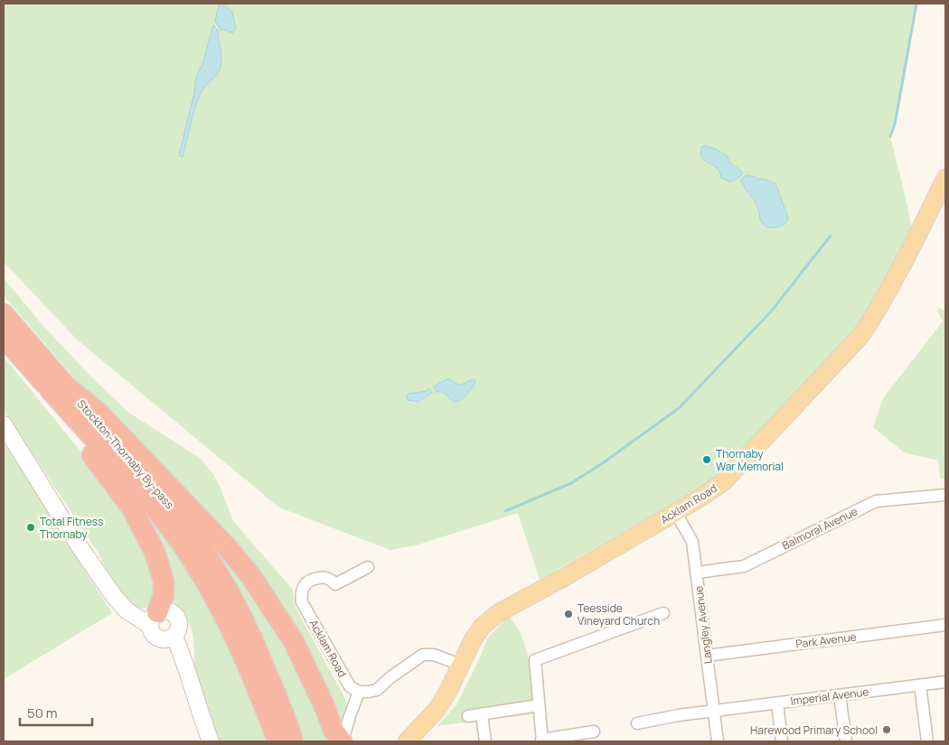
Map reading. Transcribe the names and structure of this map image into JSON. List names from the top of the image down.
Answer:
{
  "streets": {
    "highway": ["Stockton-Thornaby By-pass"],
    "main road": ["Acklam Road"],
    "street": [
      "Balmoral Avenue",
      "Langley Avenue",
      "Park Avenue",
      "Imperial Avenue"
    ]
  },
  "crossings": [
    ["Acklam Road", "Langley Avenue"],
    ["Balmoral Avenue", "Langley Avenue"],
    ["Langley Avenue", "Park Avenue"],
    ["Langley Avenue", "Imperial Avenue"]
  ],
  "places": [
    "Thornaby War Memorial",
    "Total Fitness Thornaby",
    "Teesside Vineyard Church",
    "Harewood Primary School"
  ],
  "scale_bar": "50 m"
}
